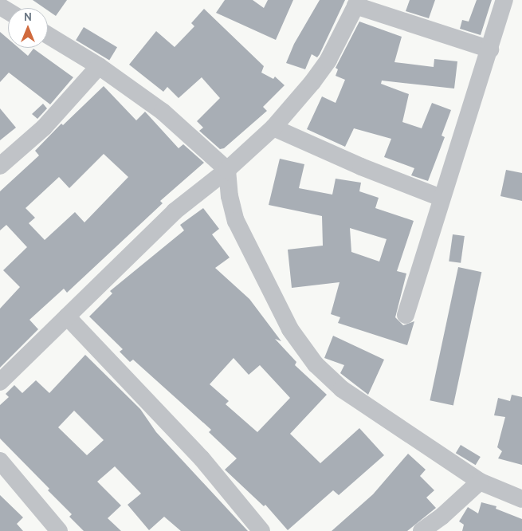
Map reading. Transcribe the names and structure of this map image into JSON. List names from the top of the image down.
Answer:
{
  "north": "top"
}
